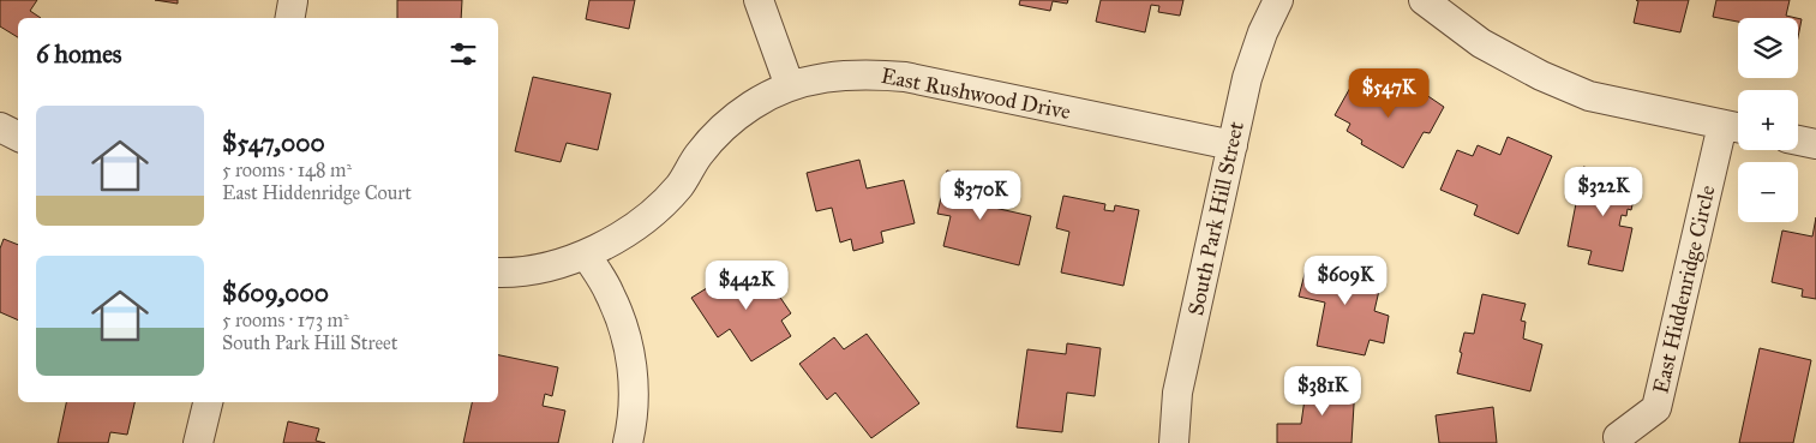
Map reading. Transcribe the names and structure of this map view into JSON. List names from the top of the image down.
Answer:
{
  "streets": {
    "street": ["East Rushwood Drive", "South Park Hill Street", "East Hiddenridge Circle"]
  },
  "crossings": [
    ["East Rushwood Drive", "South Park Hill Street"]
  ],
  "page": {
    "map_buttons": ["+", "−"],
    "heading": "6 homes",
    "price": [
      "$547K",
      "$322K",
      "$370K",
      "$609K",
      "$442K",
      "$381K"
    ],
    "list": [
      {
        "name": "$547,000",
        "note": "5 rooms · 148 m² · East Hiddenridge Court"
      },
      {
        "name": "$609,000",
        "note": "5 rooms · 173 m² · South Park Hill Street"
      }
    ]
  }
}
